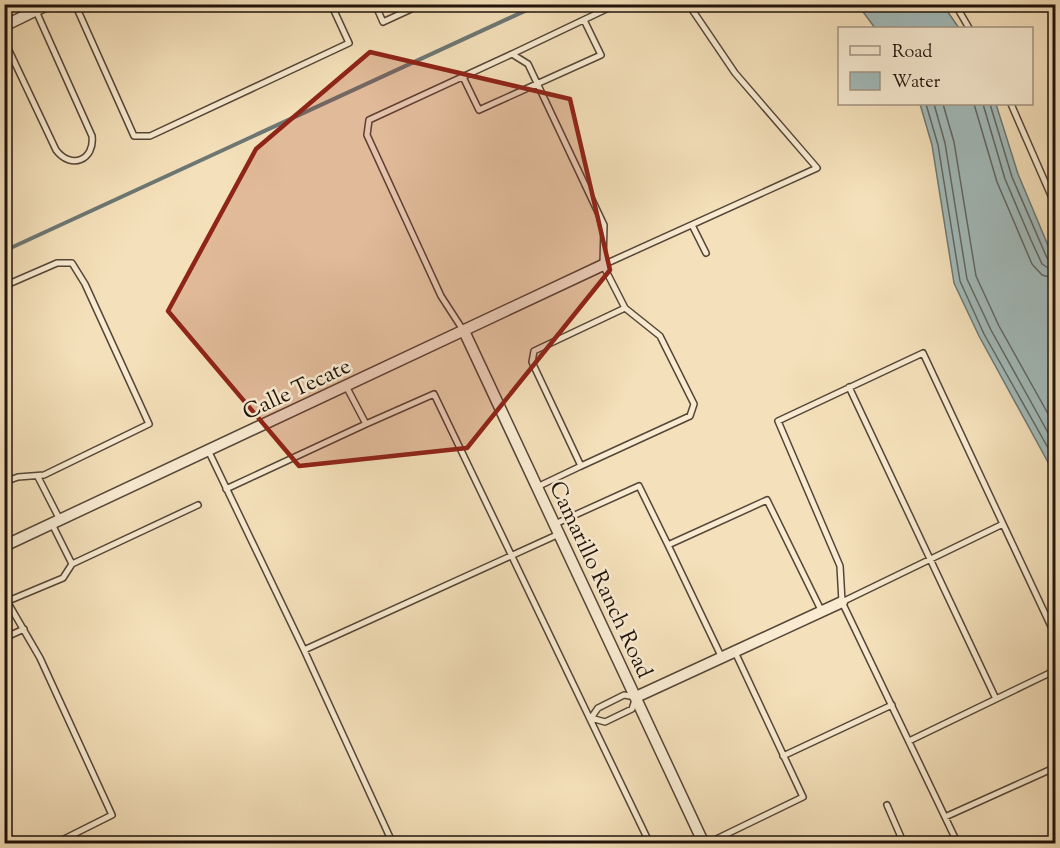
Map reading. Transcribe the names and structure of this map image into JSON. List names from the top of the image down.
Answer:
{
  "streets": {
    "street": ["Calle Tecate", "Camarillo Ranch Road"]
  },
  "crossings": [
    ["Calle Tecate", "Camarillo Ranch Road"]
  ],
  "legend": ["Road", "Water"]
}
